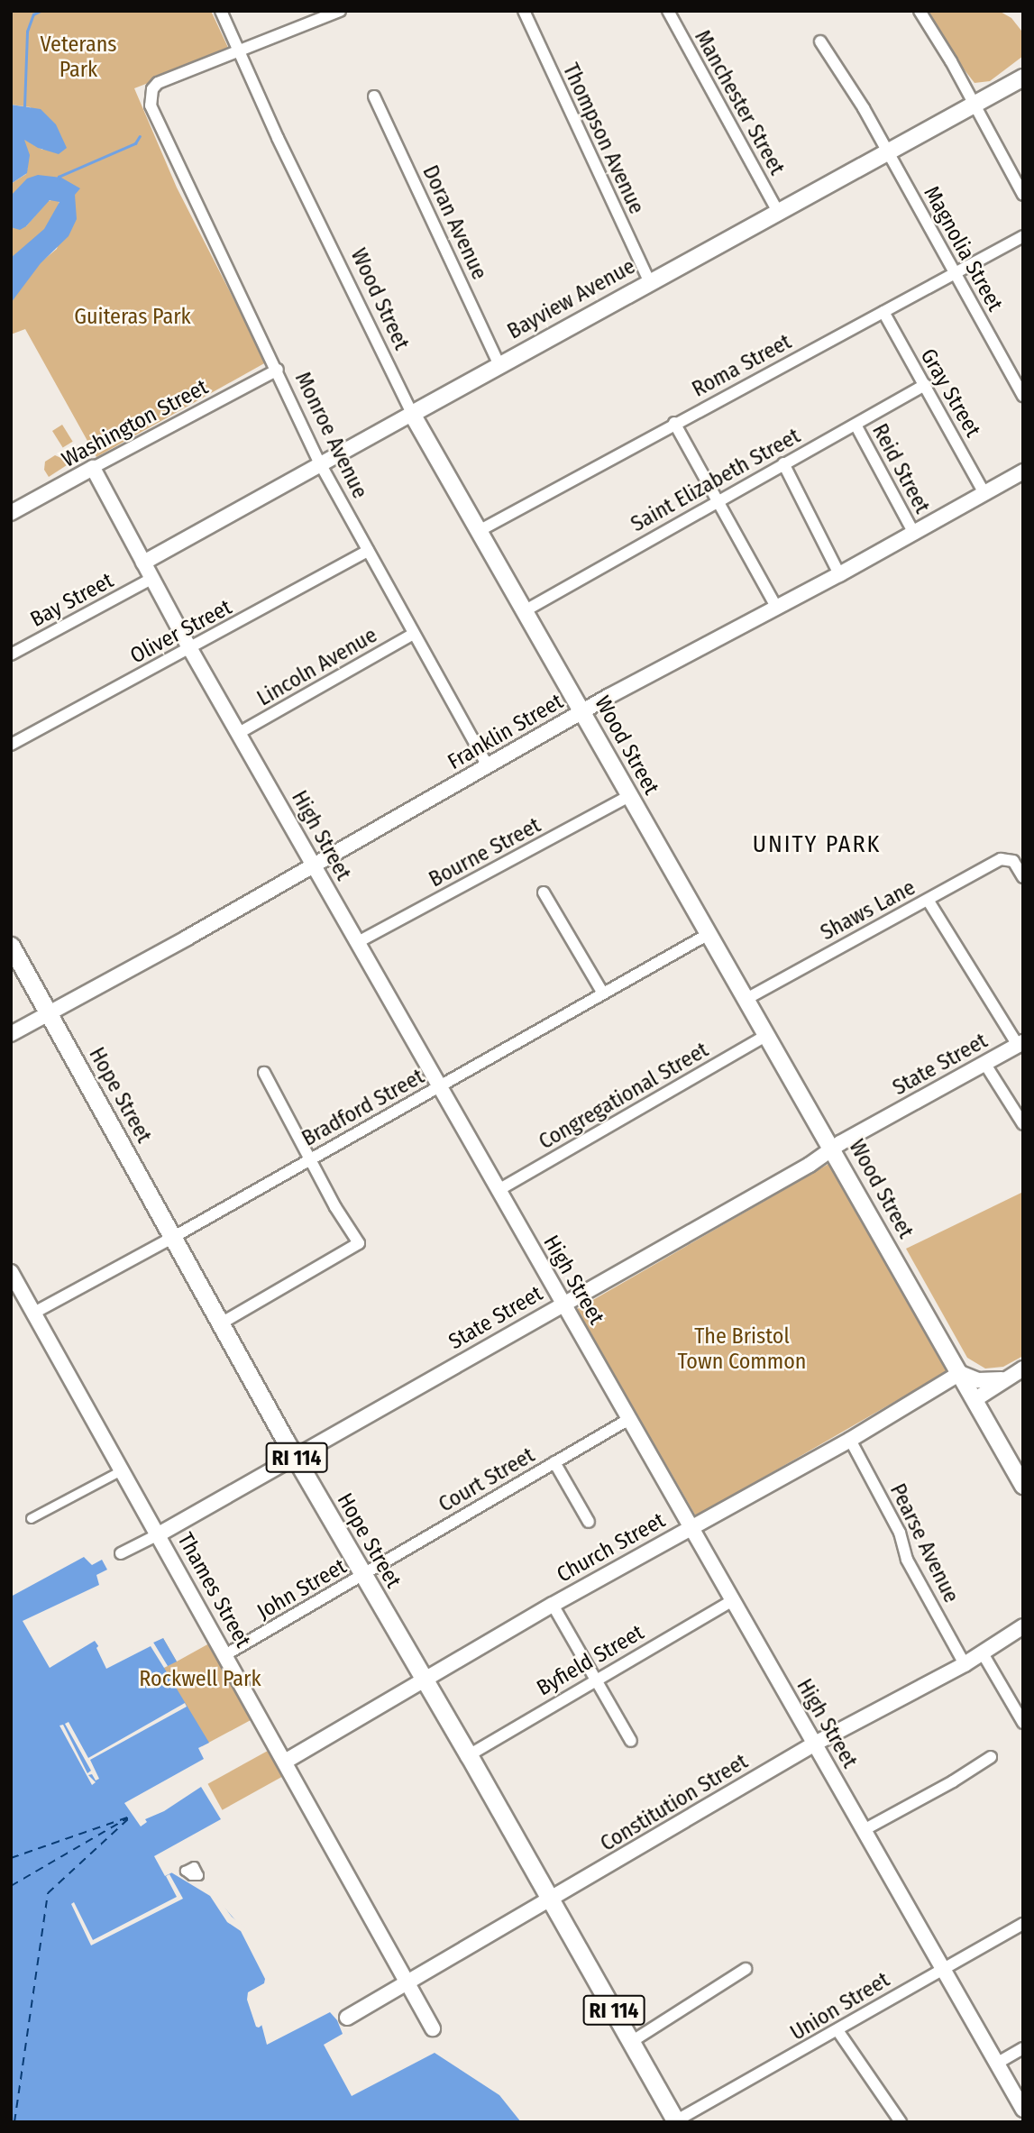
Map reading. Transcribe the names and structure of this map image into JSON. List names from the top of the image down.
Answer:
{
  "streets": {
    "main road": [
      "Wood Street",
      "Bayview Avenue",
      "Hope Street",
      "RI 114"
    ],
    "street": [
      "Manchester Street",
      "Thompson Avenue",
      "Doran Avenue",
      "Magnolia Street",
      "Roma Street",
      "Gray Street",
      "Washington Street",
      "Monroe Avenue",
      "Reid Street",
      "Saint Elizabeth Street",
      "Bay Street",
      "Oliver Street",
      "Lincoln Avenue",
      "Franklin Street",
      "High Street",
      "Bourne Street",
      "Shaws Lane",
      "State Street",
      "Congregational Street",
      "Bradford Street",
      "Court Street",
      "Pearse Avenue",
      "Church Street",
      "John Street",
      "Thames Street",
      "Byfield Street",
      "Constitution Street",
      "Union Street"
    ]
  },
  "crossings": [
    ["Manchester Street", "Bayview Avenue"],
    ["Thompson Avenue", "Bayview Avenue"],
    ["Doran Avenue", "Bayview Avenue"],
    ["Magnolia Street", "Bayview Avenue"],
    ["Magnolia Street", "Roma Street"],
    ["Wood Street", "Bayview Avenue"],
    ["Wood Street", "Roma Street"],
    ["Wood Street", "Monroe Avenue"],
    ["Wood Street", "Saint Elizabeth Street"],
    ["Wood Street", "Franklin Street"],
    ["Wood Street", "Bourne Street"],
    ["Wood Street", "Shaws Lane"],
    ["Wood Street", "State Street"],
    ["Wood Street", "Congregational Street"],
    ["Wood Street", "Bradford Street"],
    ["Wood Street", "Church Street"],
    ["Bayview Avenue", "Monroe Avenue"],
    ["Bayview Avenue", "High Street"],
    ["Roma Street", "Gray Street"],
    ["Gray Street", "Saint Elizabeth Street"],
    ["Gray Street", "Franklin Street"],
    ["Washington Street", "Monroe Avenue"],
    ["Washington Street", "High Street"],
    ["Monroe Avenue", "Oliver Street"],
    ["Monroe Avenue", "Lincoln Avenue"],
    ["Monroe Avenue", "Franklin Street"],
    ["Reid Street", "Saint Elizabeth Street"],
    ["Reid Street", "Franklin Street"],
    ["Bay Street", "High Street"],
    ["Oliver Street", "High Street"],
    ["Lincoln Avenue", "High Street"],
    ["Franklin Street", "High Street"],
    ["Franklin Street", "Hope Street"],
    ["High Street", "Bourne Street"],
    ["High Street", "State Street"],
    ["High Street", "Congregational Street"],
    ["High Street", "Bradford Street"],
    ["High Street", "Court Street"],
    ["High Street", "Church Street"],
    ["High Street", "Byfield Street"],
    ["High Street", "Constitution Street"],
    ["High Street", "Union Street"],
    ["State Street", "Hope Street"],
    ["State Street", "Thames Street"],
    ["Hope Street", "Bradford Street"],
    ["Hope Street", "Court Street"],
    ["Hope Street", "Church Street"],
    ["Hope Street", "John Street"],
    ["Hope Street", "Byfield Street"],
    ["Hope Street", "Constitution Street"],
    ["Hope Street", "Union Street"],
    ["Bradford Street", "Thames Street"],
    ["Court Street", "John Street"],
    ["Pearse Avenue", "Church Street"],
    ["Pearse Avenue", "Constitution Street"],
    ["Church Street", "Thames Street"],
    ["John Street", "Thames Street"],
    ["Thames Street", "Constitution Street"]
  ],
  "districts": ["UNITY PARK"],
  "parks": [
    "Veterans Park",
    "Guiteras Park",
    "The Bristol Town Common",
    "Rockwell Park"
  ]
}
